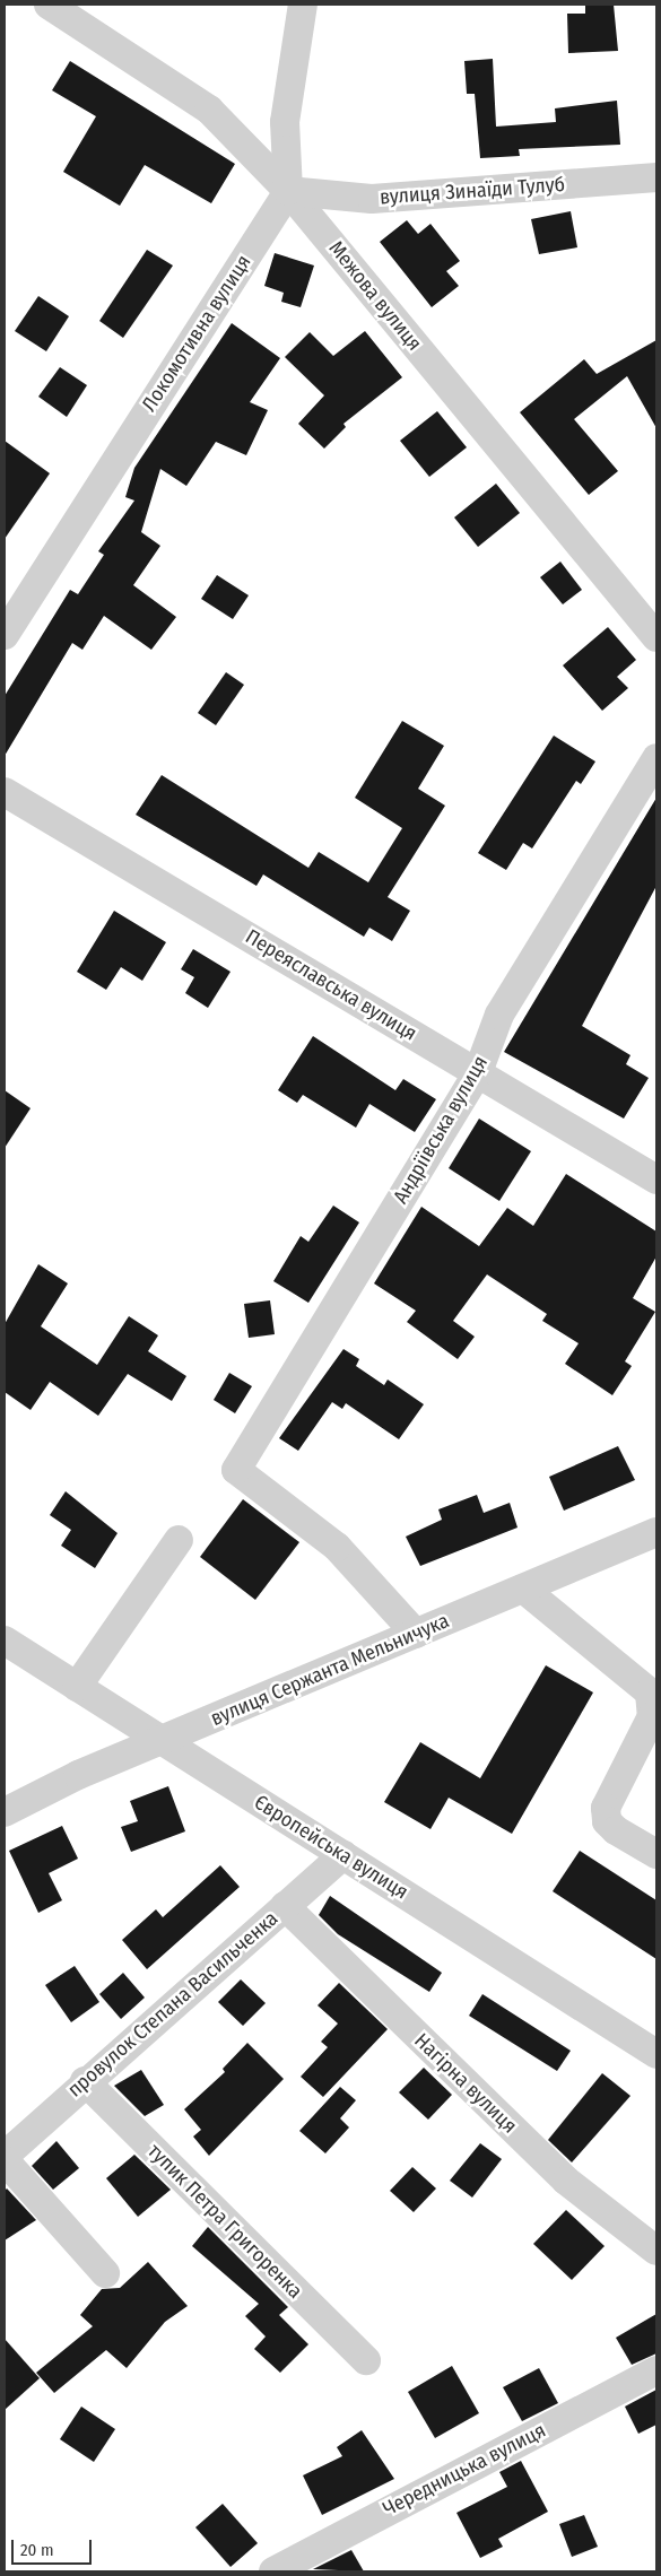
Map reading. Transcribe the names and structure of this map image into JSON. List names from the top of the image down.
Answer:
{
  "streets": {
    "street": [
      "вулиця Зинаїди Тулуб",
      "Межова вулиця",
      "Локомотивна вулиця",
      "Переяславська вулиця",
      "Андріївська вулиця",
      "вулиця Сержанта Мельничука",
      "Європейська вулиця",
      "провулок Степана Васильченка",
      "Нагірна вулиця",
      "тупик Петра Григоренка",
      "Чередницька вулиця"
    ]
  },
  "crossings": [
    ["вулиця Зинаїди Тулуб", "Межова вулиця"],
    ["вулиця Зинаїди Тулуб", "Локомотивна вулиця"],
    ["Межова вулиця", "Локомотивна вулиця"],
    ["Переяславська вулиця", "Андріївська вулиця"],
    ["Андріївська вулиця", "вулиця Сержанта Мельничука"],
    ["вулиця Сержанта Мельничука", "Європейська вулиця"],
    ["Європейська вулиця", "провулок Степана Васильченка"],
    ["провулок Степана Васильченка", "Нагірна вулиця"],
    ["провулок Степана Васильченка", "тупик Петра Григоренка"]
  ],
  "scale_bar": "20 m"
}
